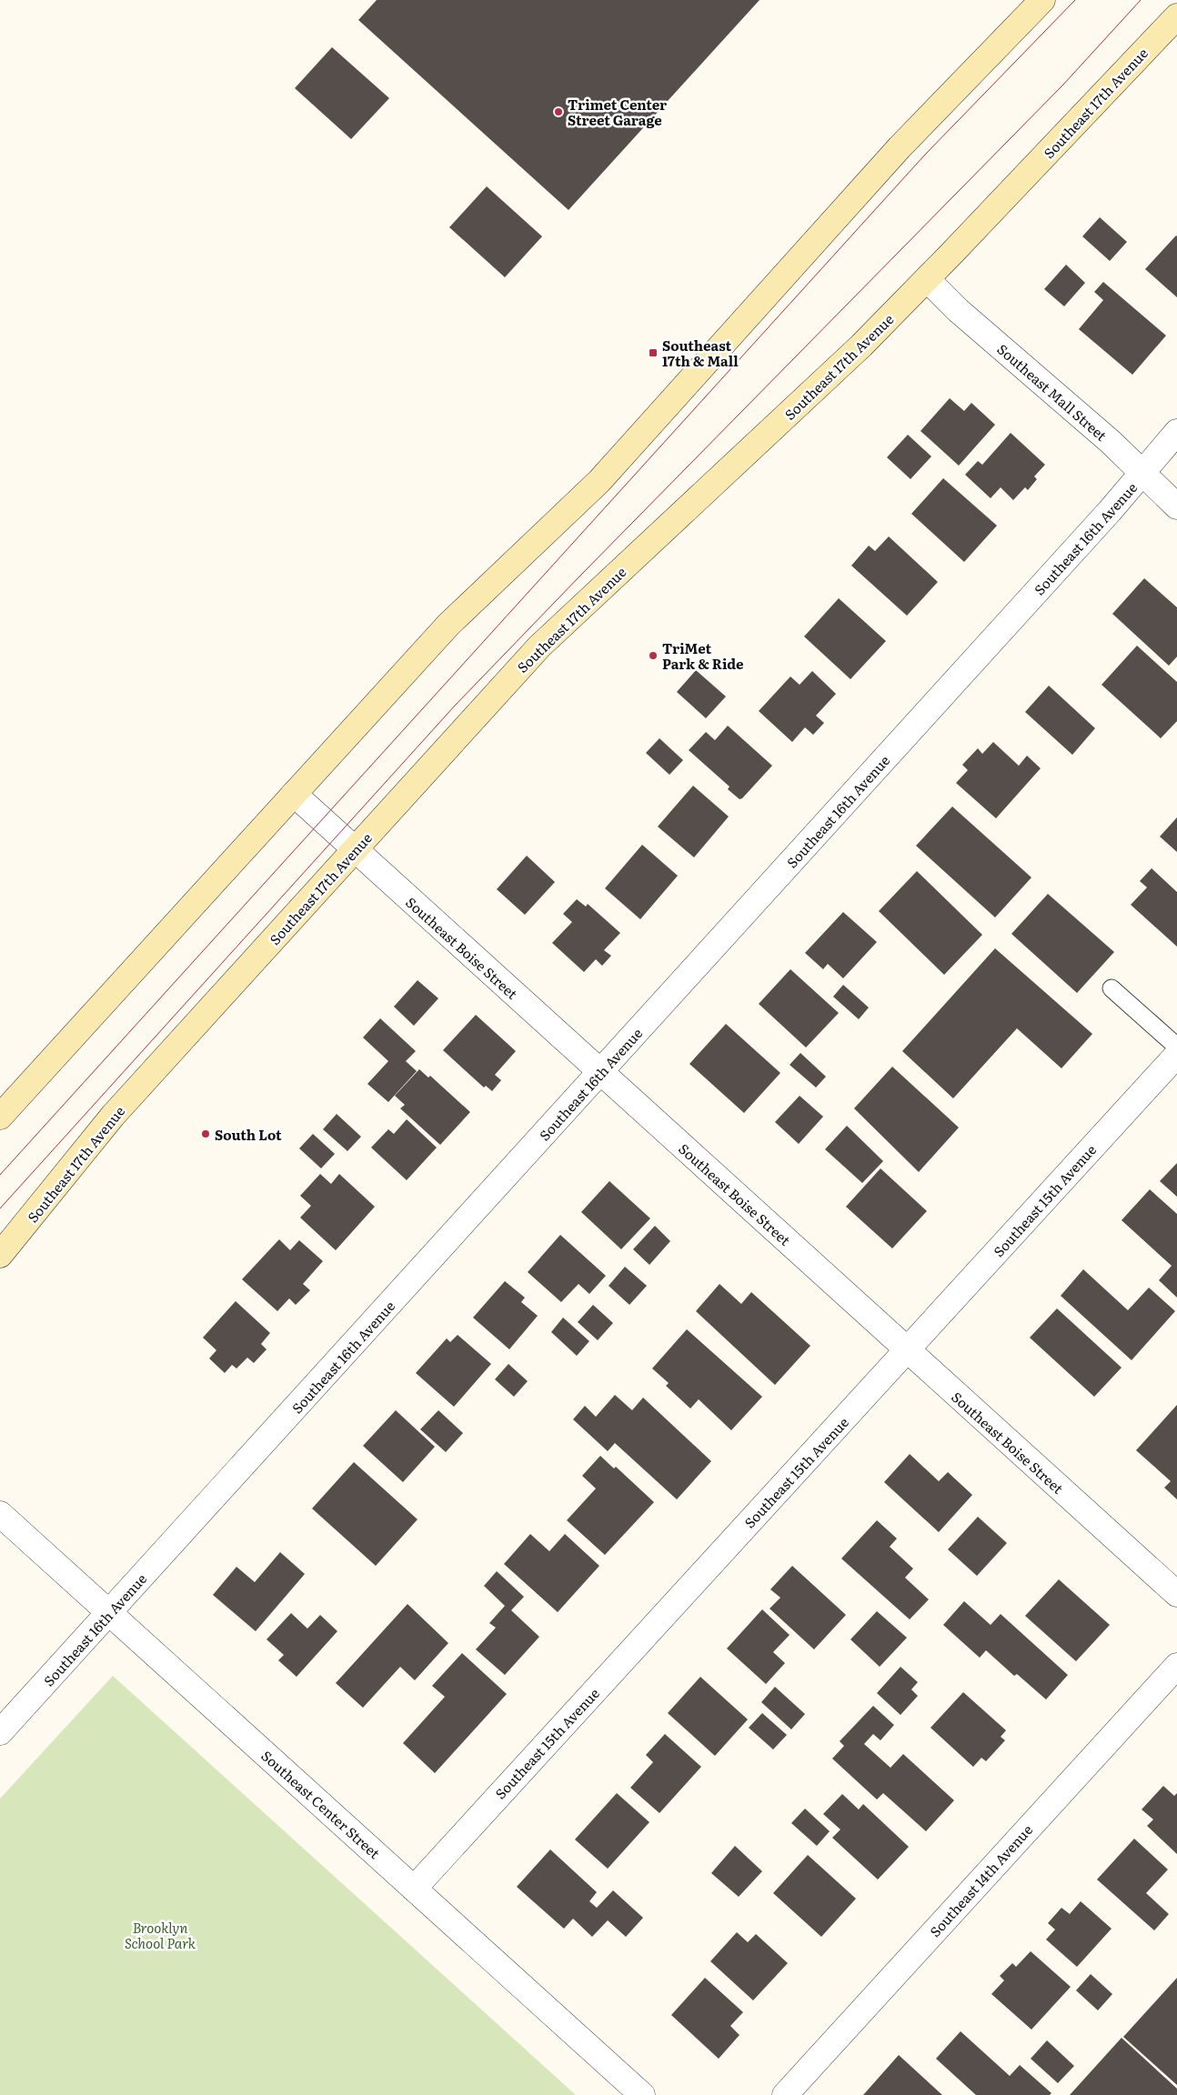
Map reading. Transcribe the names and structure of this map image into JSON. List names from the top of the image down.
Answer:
{
  "streets": {
    "street": [
      "Southeast 17th Avenue",
      "Southeast Mall Street",
      "Southeast 16th Avenue",
      "Southeast Boise Street",
      "Southeast 15th Avenue",
      "Southeast Center Street",
      "Southeast 14th Avenue"
    ]
  },
  "crossings": [
    ["Southeast 17th Avenue", "Southeast Mall Street"],
    ["Southeast 17th Avenue", "Southeast Boise Street"],
    ["Southeast Mall Street", "Southeast 16th Avenue"],
    ["Southeast 16th Avenue", "Southeast Boise Street"],
    ["Southeast 16th Avenue", "Southeast Center Street"],
    ["Southeast Boise Street", "Southeast 15th Avenue"],
    ["Southeast 15th Avenue", "Southeast Center Street"]
  ],
  "parks": ["Brooklyn School Park"],
  "places": {
    "other": ["Trimet Center Street Garage", "TriMet Park & Ride", "South Lot"],
    "transit": ["Southeast 17th & Mall"]
  }
}
